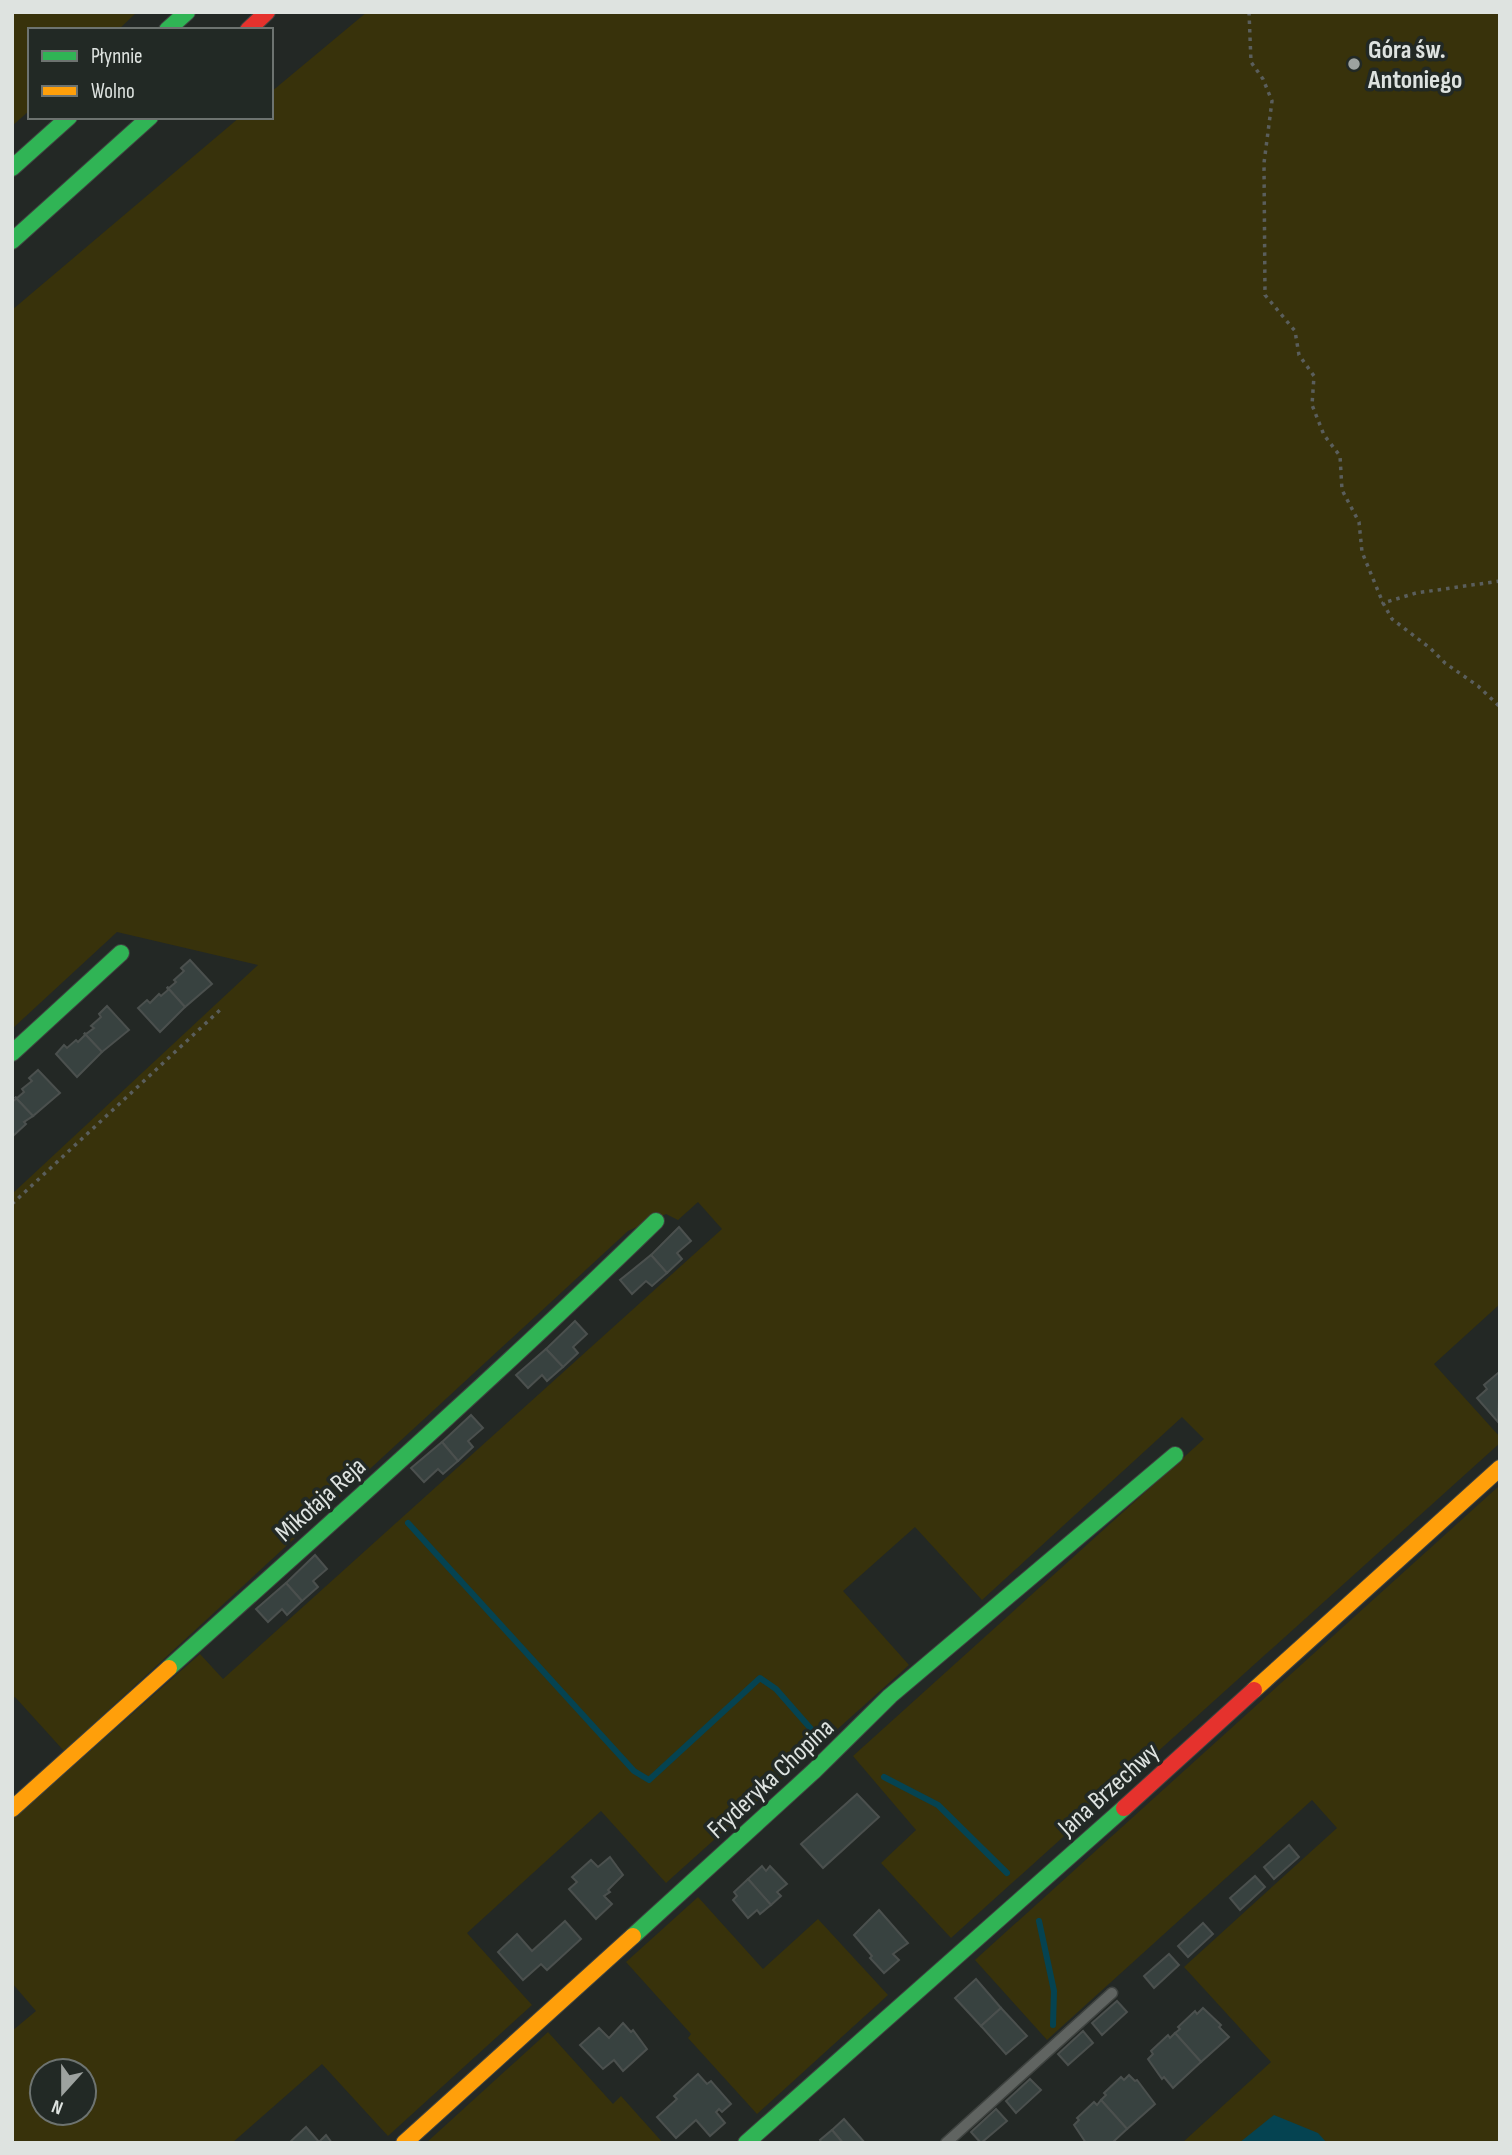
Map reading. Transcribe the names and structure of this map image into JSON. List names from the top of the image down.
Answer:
{
  "streets": {
    "street": ["Mikołaja Reja", "Fryderyka Chopina", "Jana Brzechwy"]
  },
  "places": ["Góra św. Antoniego"],
  "legend": ["Płynnie", "Wolno"],
  "north": "bottom"
}
